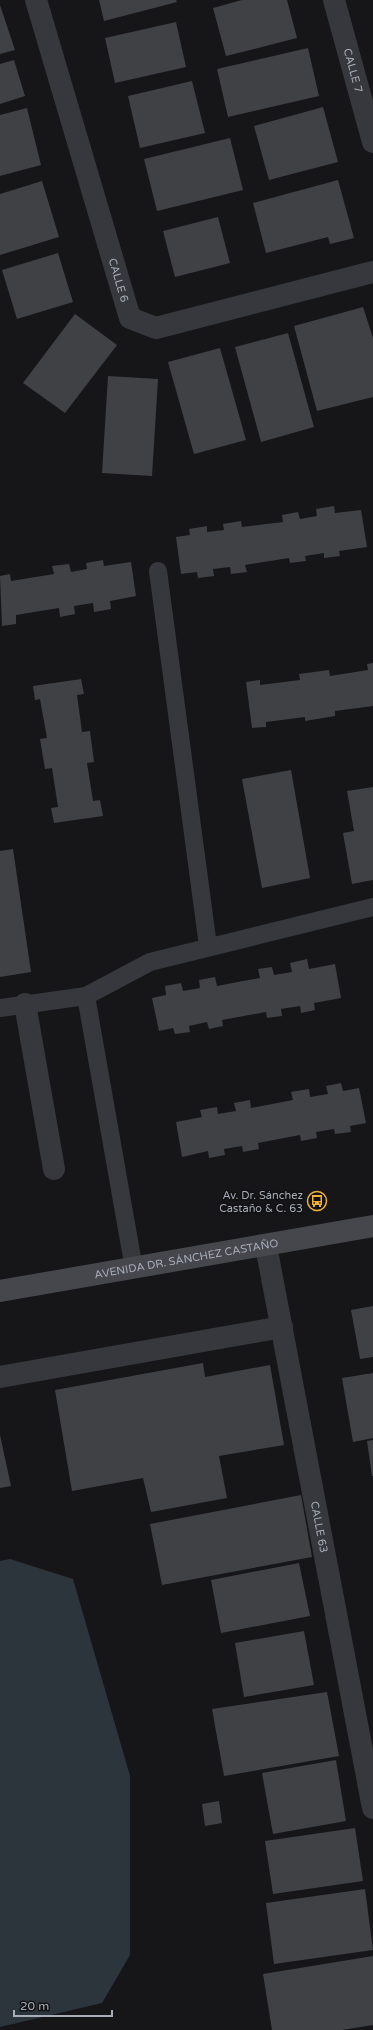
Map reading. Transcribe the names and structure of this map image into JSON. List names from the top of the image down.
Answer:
{
  "streets": {
    "street": [
      "CALLE 7",
      "CALLE 6",
      "AVENIDA DR. SÁNCHEZ CASTAÑO",
      "CALLE 63"
    ]
  },
  "crossings": [
    ["AVENIDA DR. SÁNCHEZ CASTAÑO", "CALLE 63"]
  ],
  "places": {
    "bus stop": ["Av. Dr. Sánchez Castaño & C. 63"]
  },
  "scale_bar": "20 m"
}
